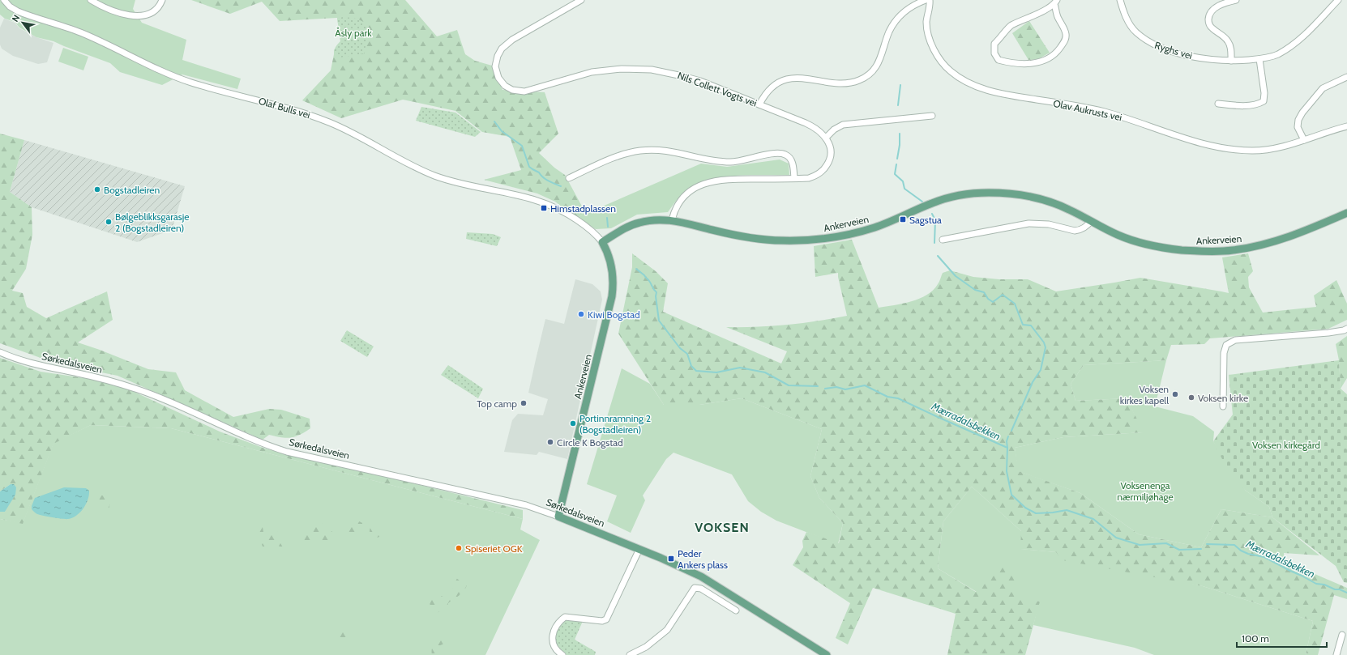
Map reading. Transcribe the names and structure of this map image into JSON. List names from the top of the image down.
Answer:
{
  "streets": {
    "main road": ["Ankerveien", "Sørkedalsveien"],
    "street": [
      "Ryghs vei",
      "Nils Collett Vogts vei",
      "Olaf Bulls vei",
      "Olav Aukrusts vei"
    ]
  },
  "crossings": [
    ["Nils Collett Vogts vei", "Ankerveien"],
    ["Olaf Bulls vei", "Ankerveien"],
    ["Ankerveien", "Sørkedalsveien"]
  ],
  "districts": ["VOKSEN"],
  "water": ["Mærradalsbekken"],
  "parks": ["Åsly park", "Voksen kirkegård", "Voksenenga nærmiljøhage"],
  "places": {
    "other": [
      "Bogstadleiren",
      "Bølgeblikksgarasje 2 (Bogstadleiren)",
      "Kiwi Bogstad",
      "Voksen kirkes kapell",
      "Voksen kirke",
      "Top camp",
      "Portinnramning 2 (Bogstadleiren)",
      "Circle K Bogstad",
      "Spiseriet OGK"
    ],
    "transit": ["Himstadplassen", "Sagstua", "Peder Ankers plass"]
  },
  "scale_bar": "100 m",
  "north": "top left"
}
